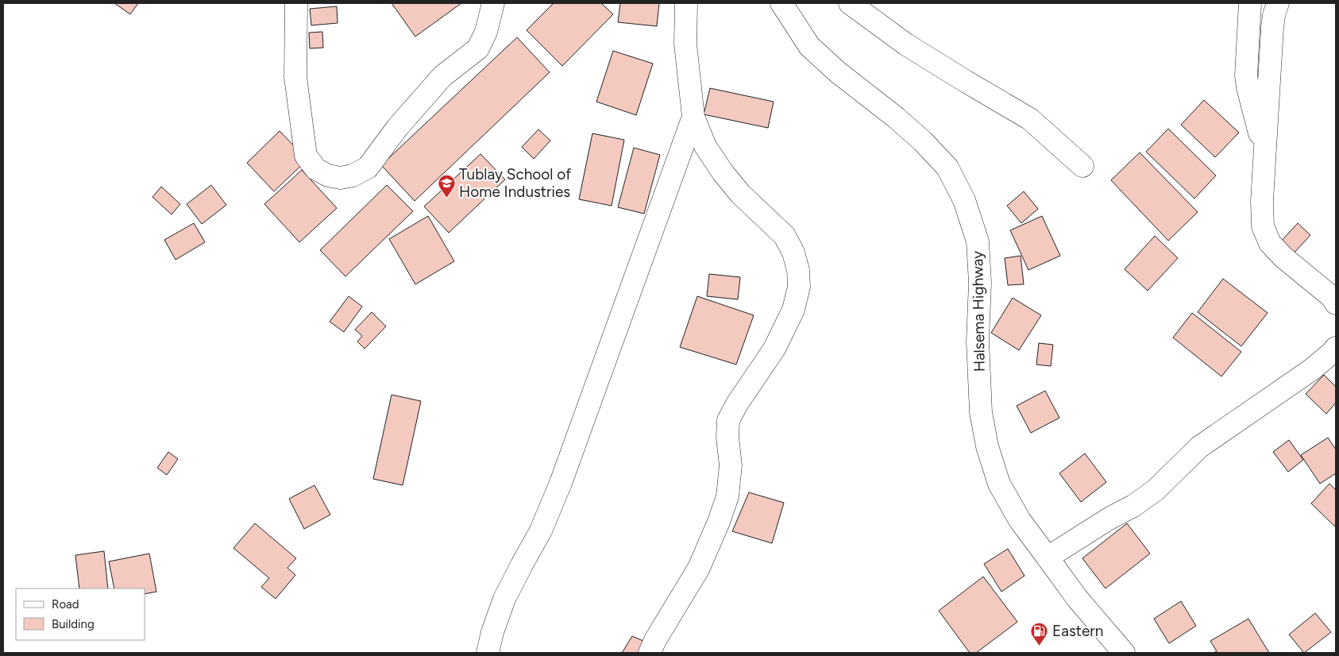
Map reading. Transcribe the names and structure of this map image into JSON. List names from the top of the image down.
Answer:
{
  "streets": {
    "main road": ["Halsema Highway"]
  },
  "places": {
    "school or university": ["Tublay School of Home Industries"],
    "fuel station": ["Eastern"]
  },
  "legend": ["Road", "Building"]
}
